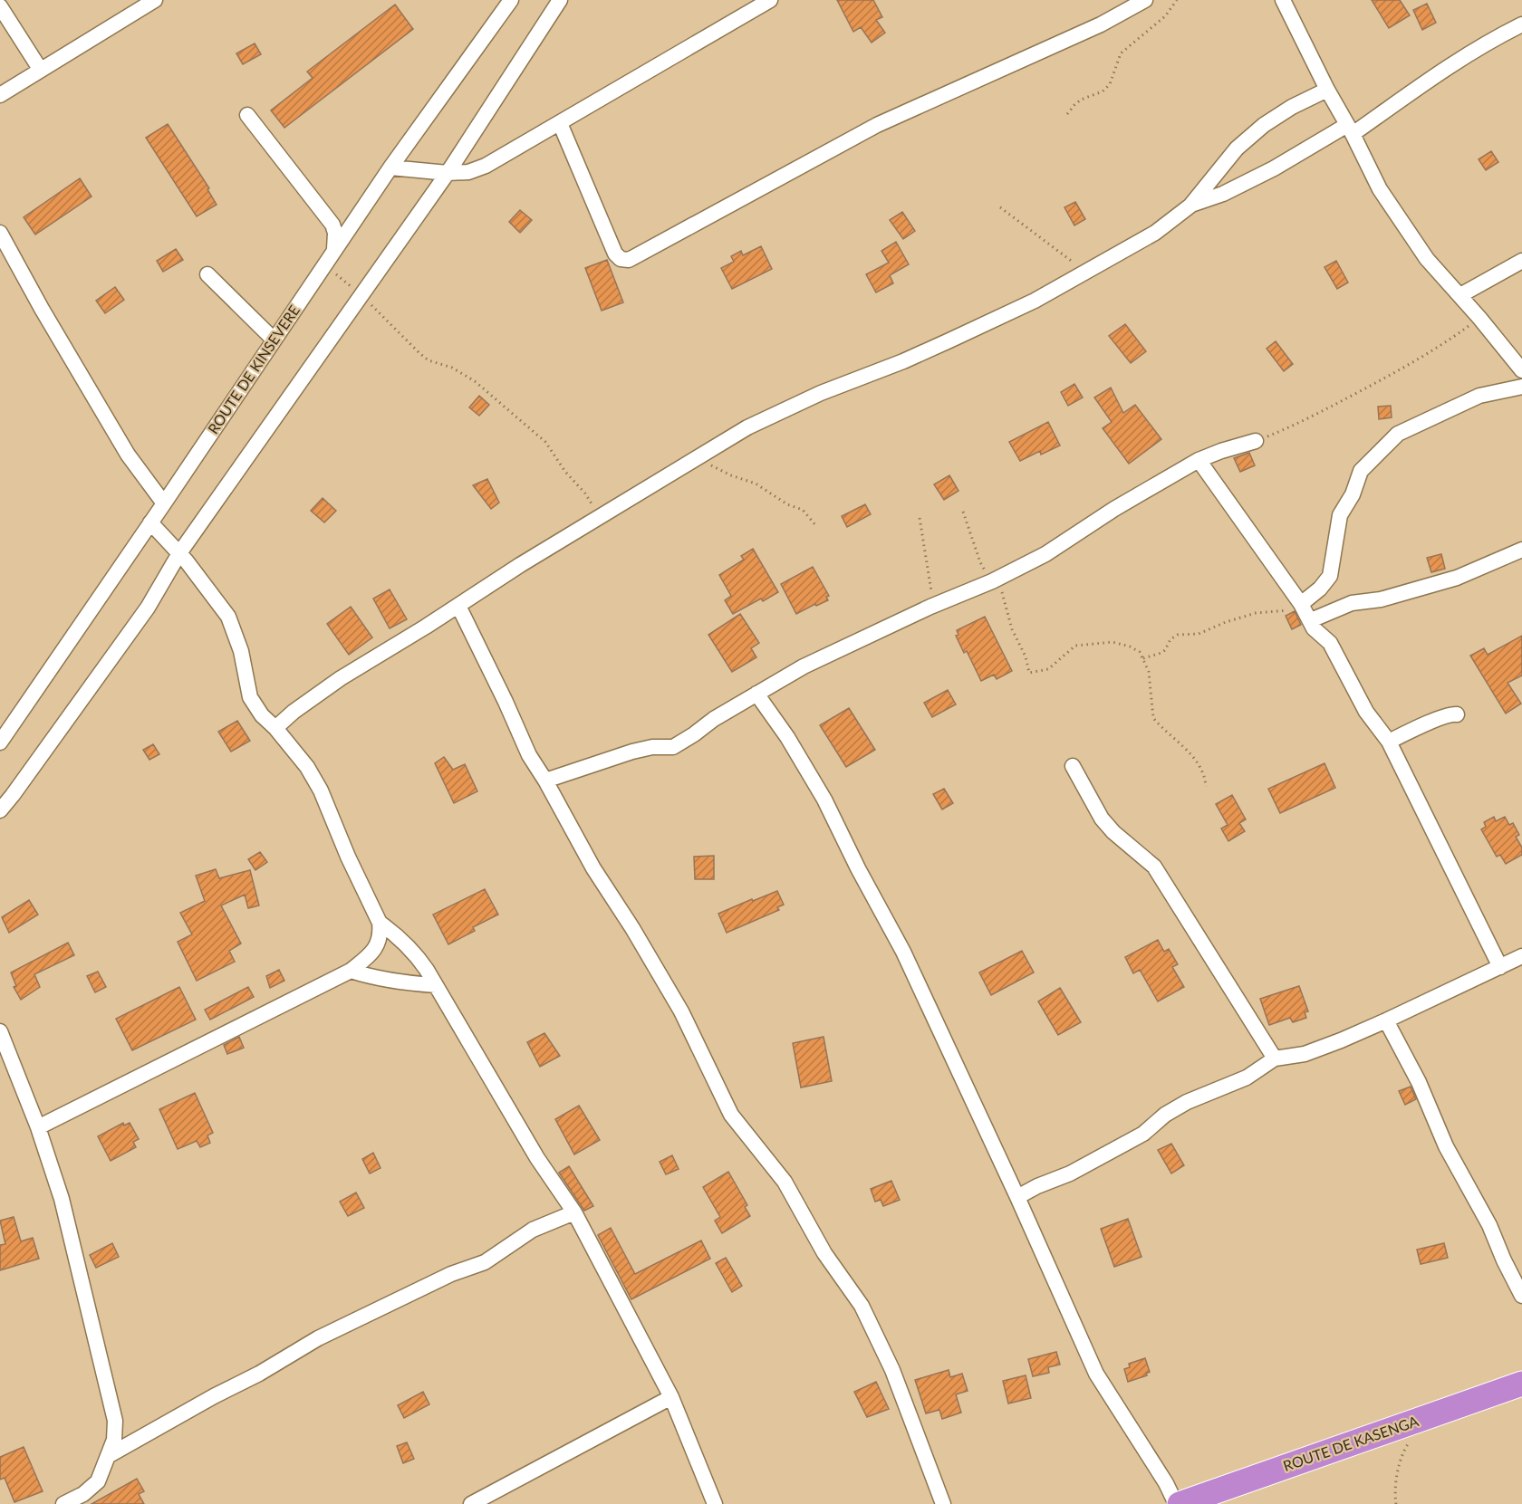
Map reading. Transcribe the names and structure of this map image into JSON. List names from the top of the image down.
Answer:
{
  "streets": {
    "highway": ["ROUTE DE KASENGA"],
    "street": ["ROUTE DE KINSEVERE"]
  }
}
